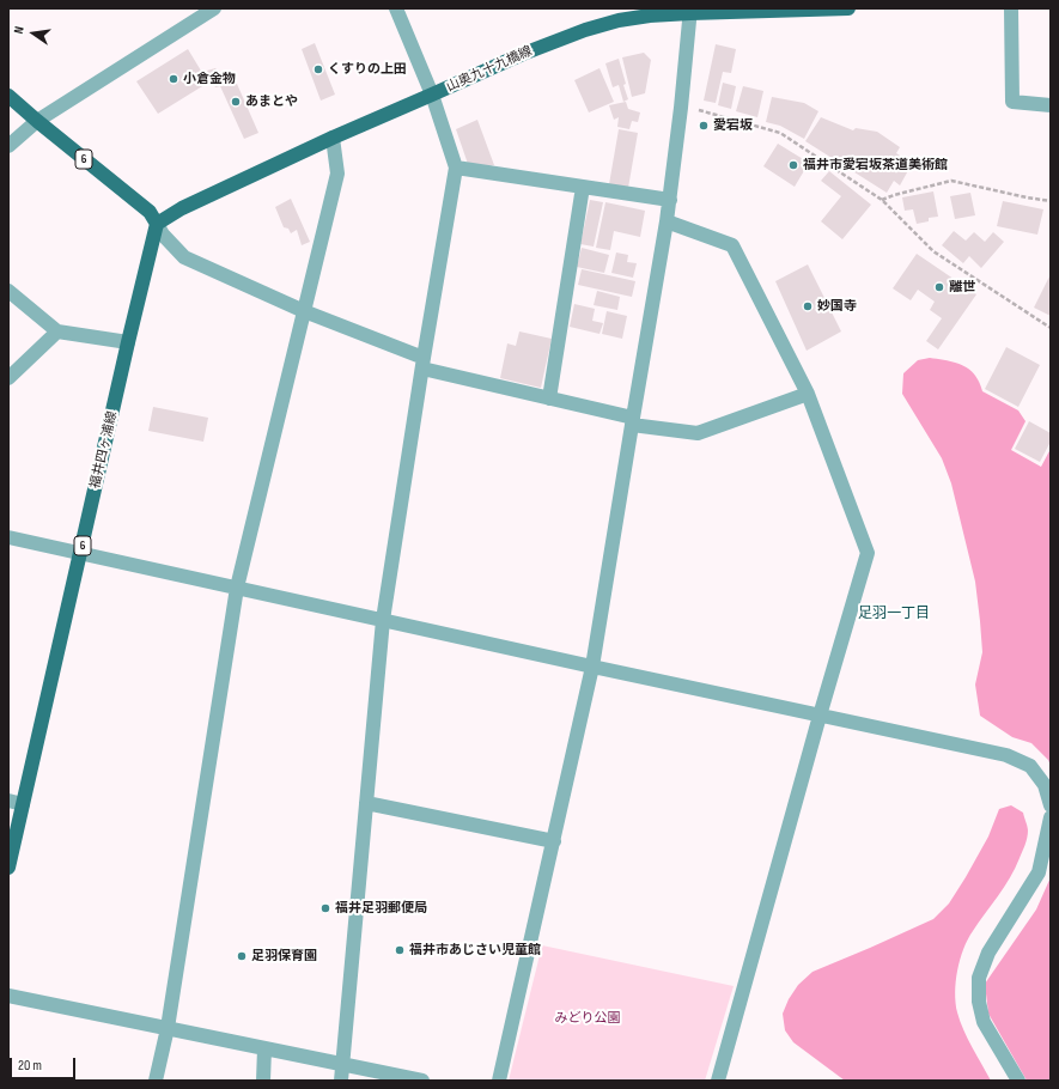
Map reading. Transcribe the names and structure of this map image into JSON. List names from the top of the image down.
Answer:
{
  "streets": {
    "main road": ["山奥九十九橋線", "6", "福井四ヶ浦線"]
  },
  "crossings": [
    ["山奥九十九橋線", "6"],
    ["山奥九十九橋線", "福井四ヶ浦線"],
    ["6", "福井四ヶ浦線"]
  ],
  "districts": ["足羽一丁目"],
  "parks": ["みどり公園"],
  "places": [
    "くすりの上田",
    "小倉金物",
    "あまとや",
    "愛宕坂",
    "福井市愛宕坂茶道美術館",
    "離世",
    "妙国寺",
    "福井足羽郵便局",
    "福井市あじさい児童館",
    "足羽保育園"
  ],
  "scale_bar": "20 m",
  "north": "left"
}
